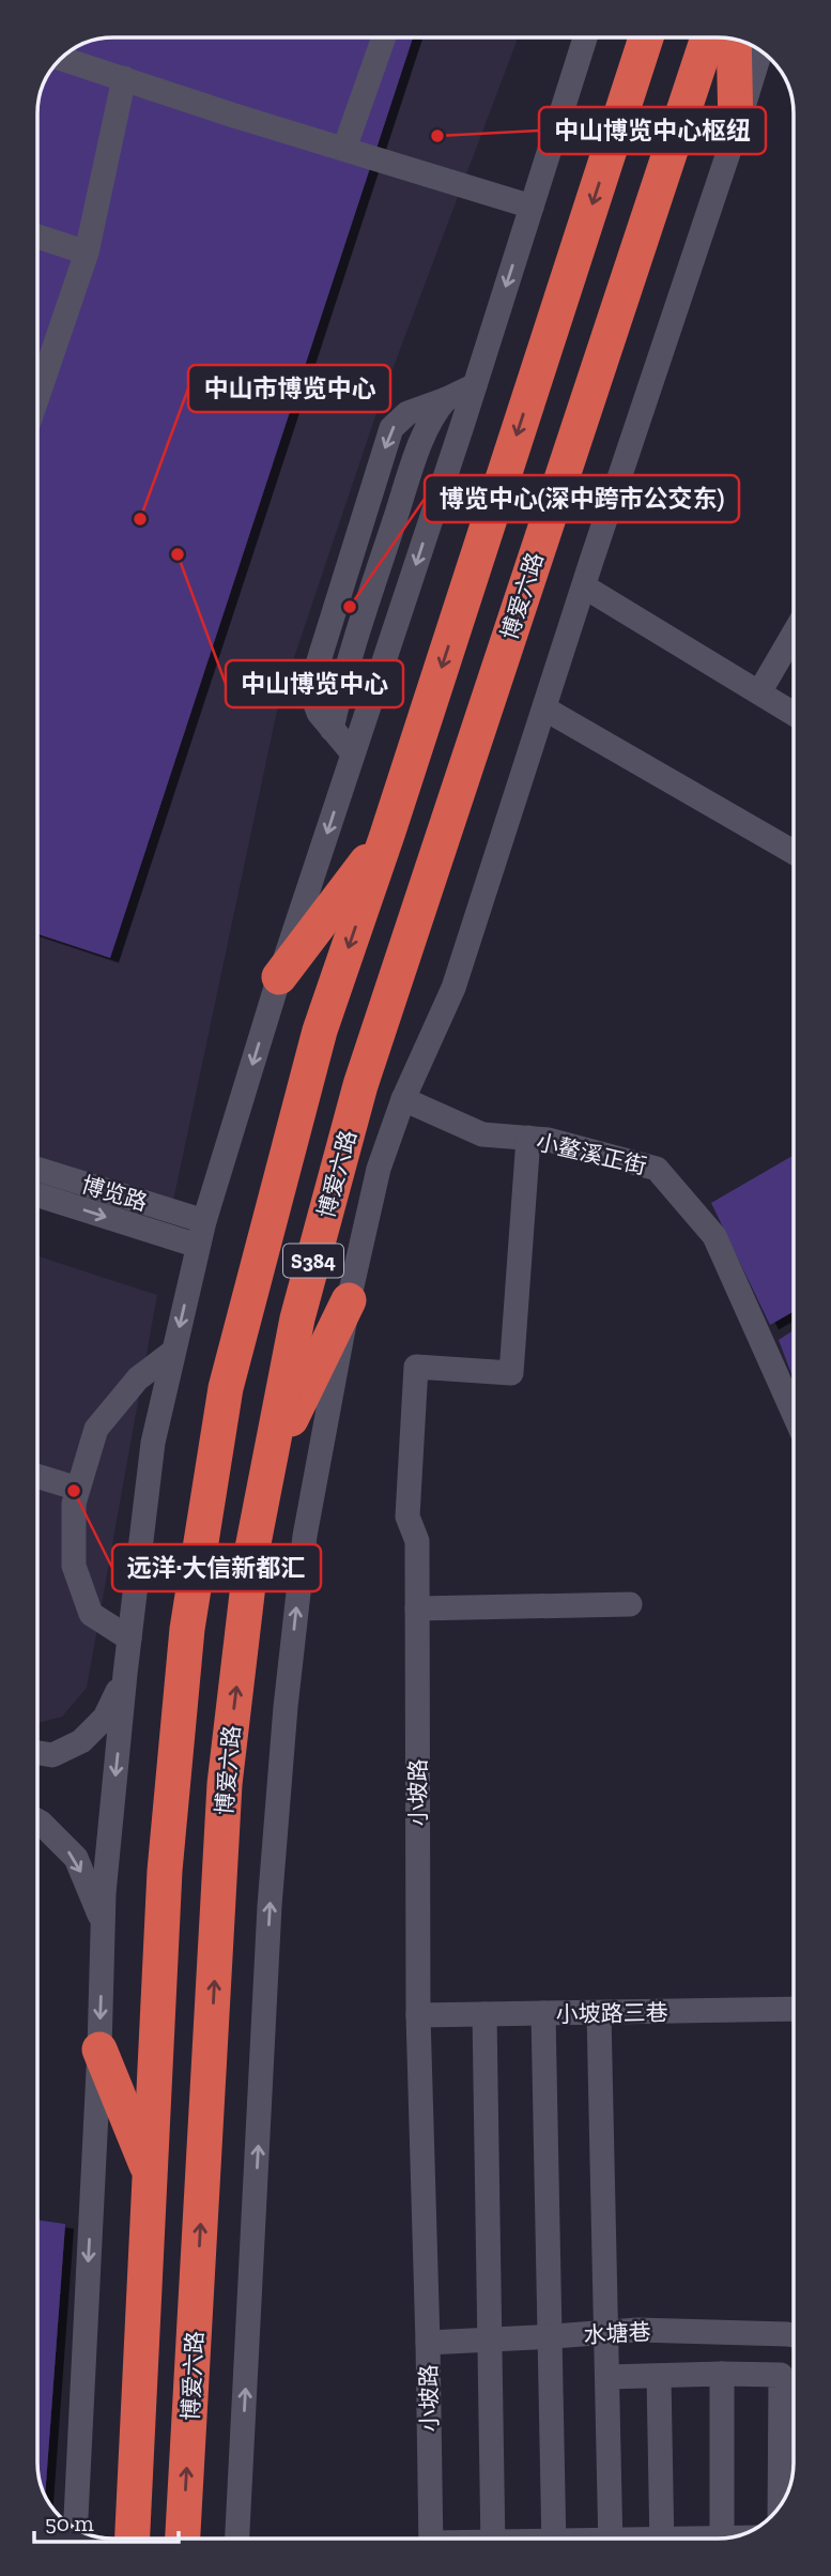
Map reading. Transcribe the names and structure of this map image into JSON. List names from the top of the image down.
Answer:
{
  "streets": {
    "highway": ["博爱六路", "S384"],
    "street": [
      "小鳌溪正街",
      "博览路",
      "小坡路",
      "小坡路三巷",
      "水塘巷"
    ]
  },
  "crossings": [
    ["博爱六路", "小鳌溪正街"],
    ["小鳌溪正街", "小坡路"],
    ["小坡路", "小坡路三巷"],
    ["小坡路", "水塘巷"]
  ],
  "places": [
    "中山博览中心枢纽",
    "中山市博览中心",
    "中山博览中心",
    "博览中心(深中跨市公交东)",
    "远洋·大信新都汇"
  ],
  "scale_bar": "50 m"
}
